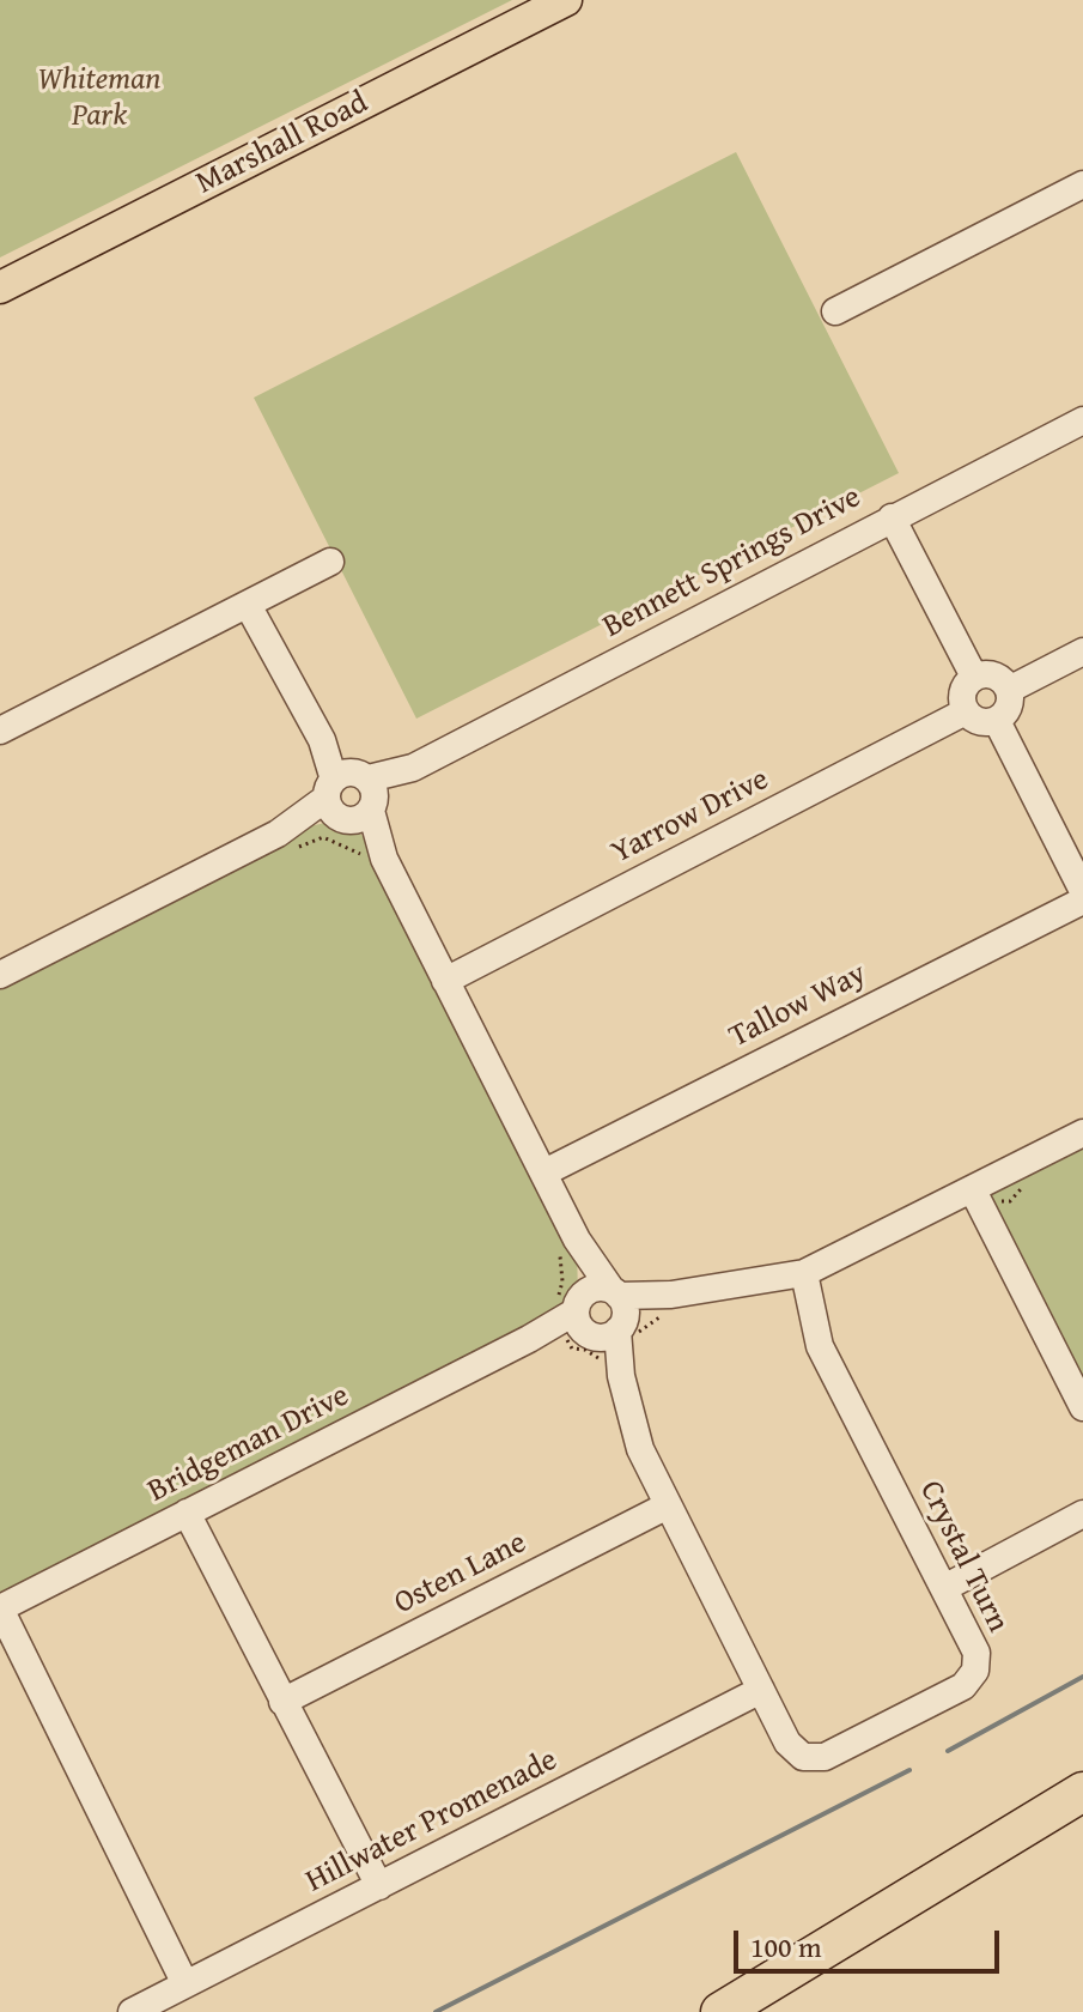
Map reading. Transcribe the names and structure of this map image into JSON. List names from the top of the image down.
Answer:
{
  "streets": {
    "main road": ["Marshall Road"],
    "street": [
      "Bennett Springs Drive",
      "Yarrow Drive",
      "Tallow Way",
      "Bridgeman Drive",
      "Crystal Turn",
      "Osten Lane",
      "Hillwater Promenade"
    ]
  },
  "crossings": [
    ["Bridgeman Drive", "Crystal Turn"],
    ["Crystal Turn", "Osten Lane"],
    ["Crystal Turn", "Hillwater Promenade"]
  ],
  "parks": ["Whiteman Park"],
  "scale_bar": "100 m"
}
